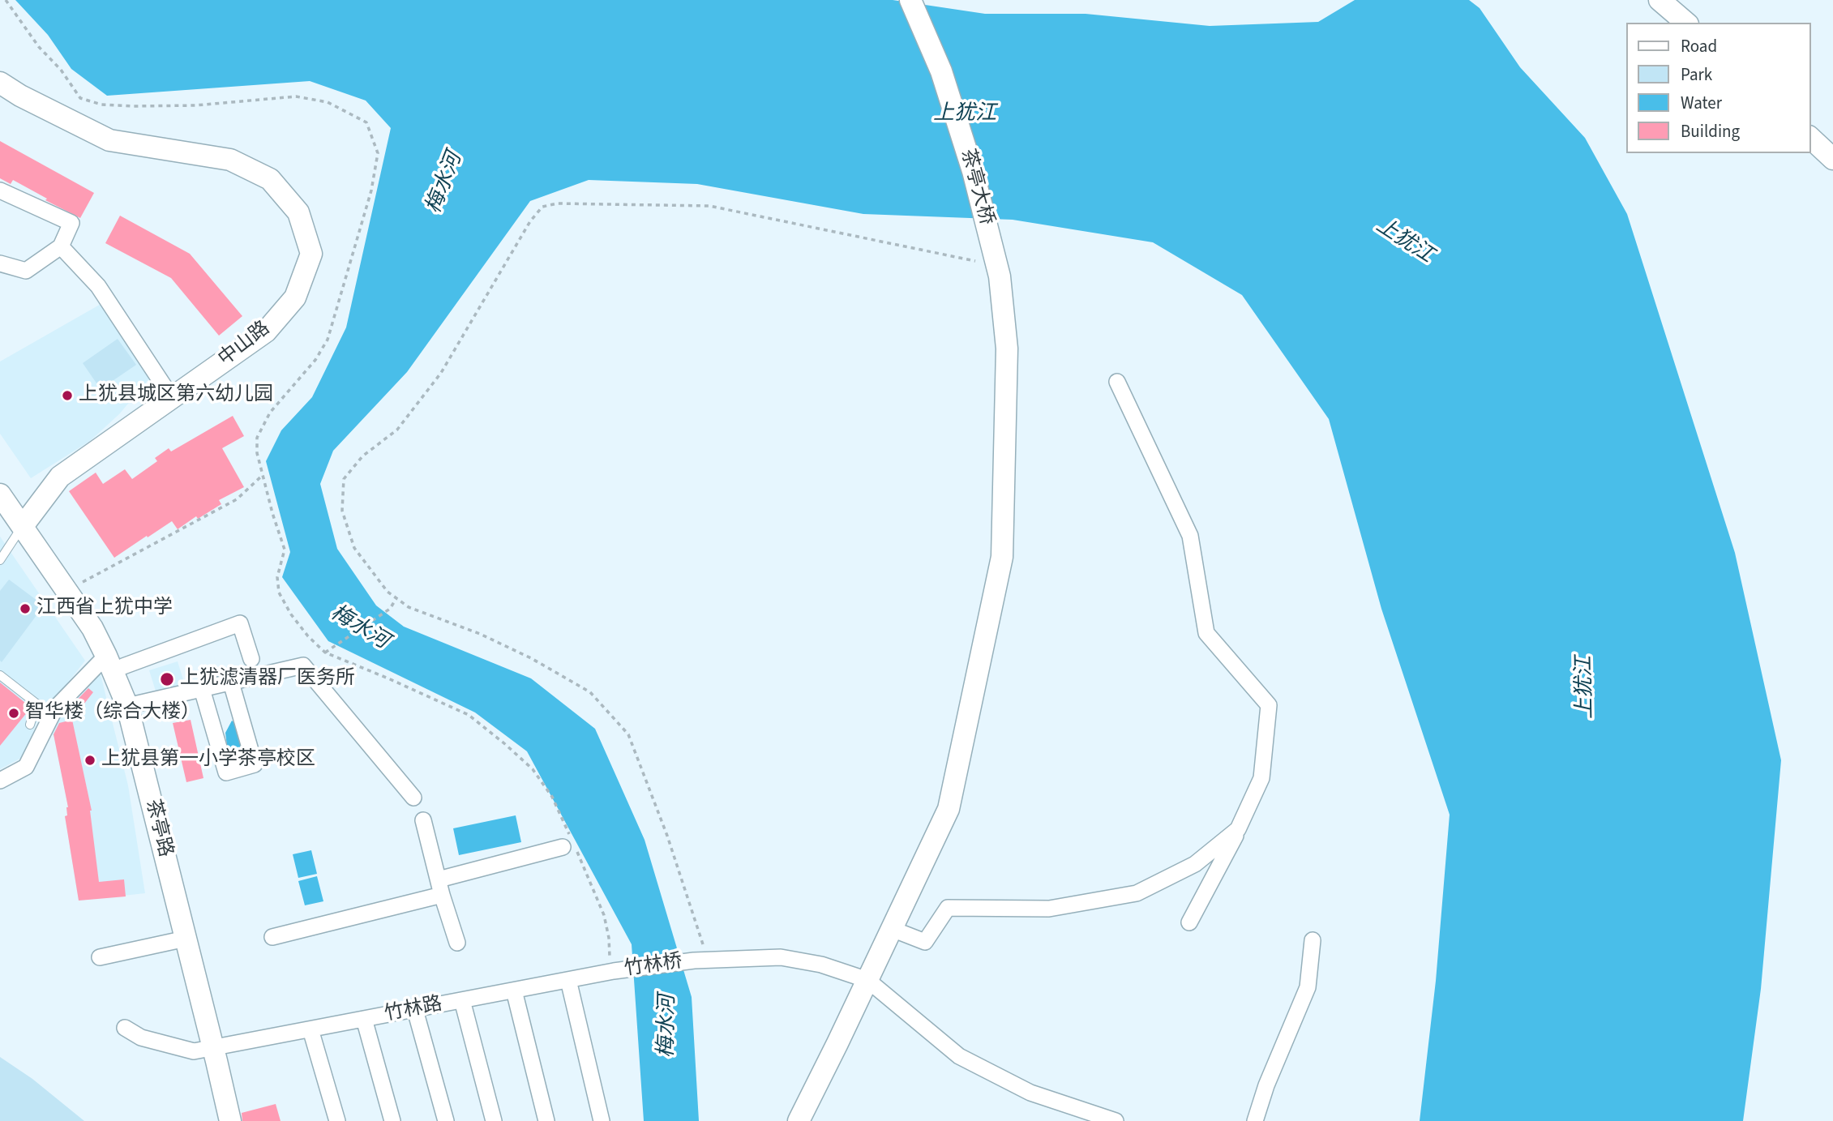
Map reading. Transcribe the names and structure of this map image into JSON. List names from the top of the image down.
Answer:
{
  "streets": {
    "street": [
      "茶亭大桥",
      "中山路",
      "茶亭路",
      "竹林桥",
      "竹林路"
    ]
  },
  "crossings": [
    ["茶亭大桥", "竹林桥"],
    ["中山路", "茶亭路"],
    ["茶亭路", "竹林路"],
    ["竹林桥", "竹林路"]
  ],
  "water": ["上犹江", "梅水河"],
  "places": [
    "上犹县城区第六幼儿园",
    "江西省上犹中学",
    "上犹滤清器厂医务所",
    "智华楼（综合大楼）",
    "上犹县第一小学茶亭校区"
  ],
  "legend": [
    "Road",
    "Park",
    "Water",
    "Building"
  ]
}
